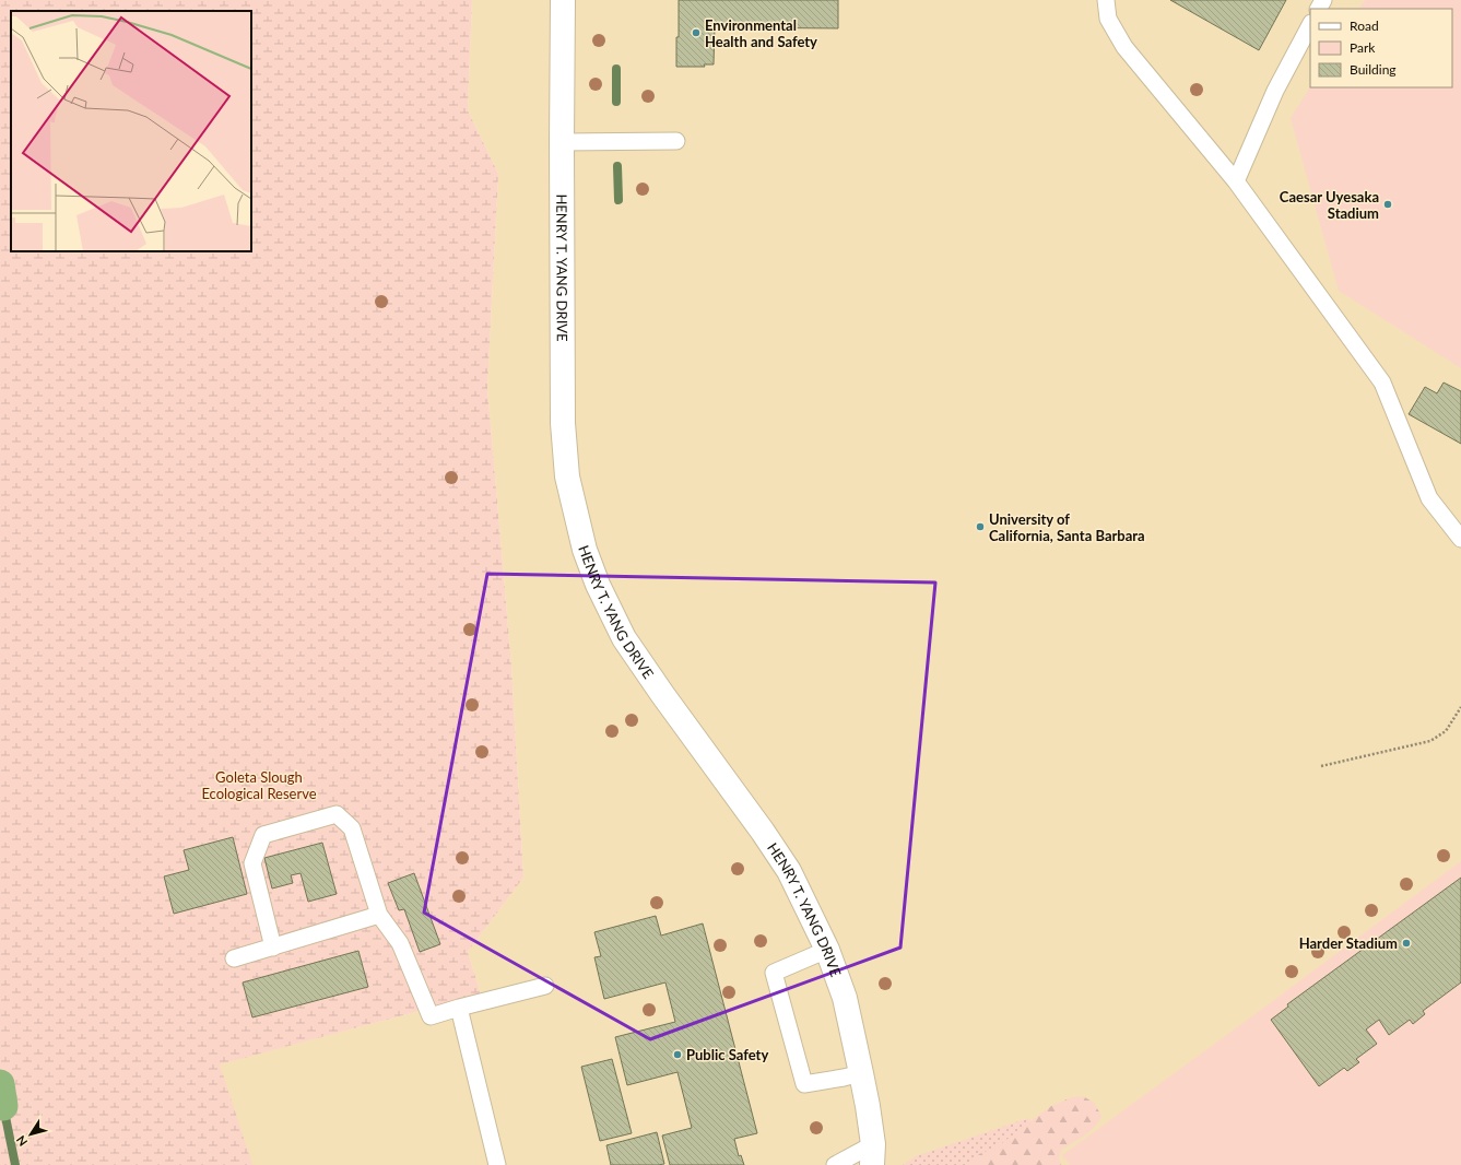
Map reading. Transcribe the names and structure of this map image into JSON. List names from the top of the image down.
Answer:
{
  "streets": {
    "street": ["HENRY T. YANG DRIVE"]
  },
  "parks": ["Goleta Slough Ecological Reserve"],
  "places": [
    "Environmental Health and Safety",
    "Caesar Uyesaka Stadium",
    "University of California, Santa Barbara",
    "Harder Stadium",
    "Public Safety"
  ],
  "legend": ["Road", "Park", "Building"],
  "north": "bottom left"
}
